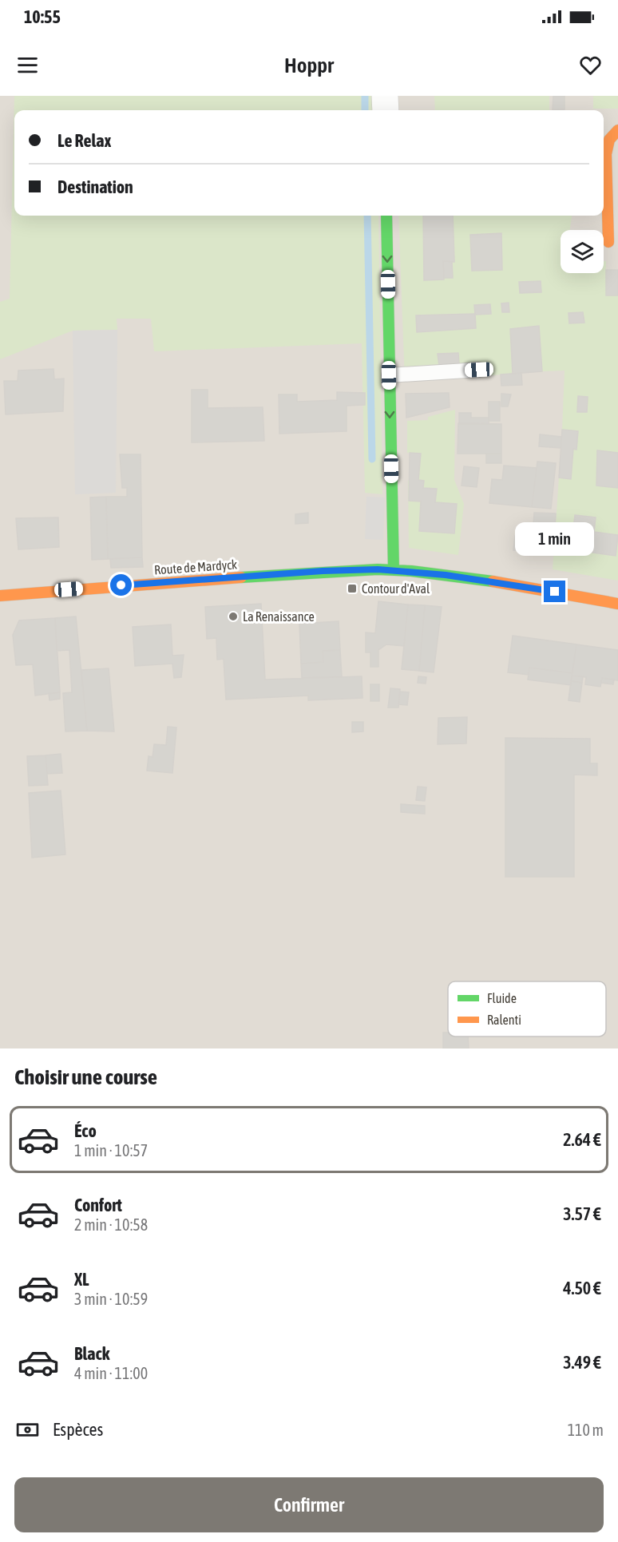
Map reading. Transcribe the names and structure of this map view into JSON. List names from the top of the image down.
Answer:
{
  "streets": {
    "main road": ["Route de Mardyck"]
  },
  "places": {
    "transit": ["Contour d'Aval"],
    "other": ["La Renaissance"]
  },
  "legend": ["Fluide", "Ralenti"],
  "page": {
    "status": "10:55",
    "header": "Hoppr",
    "banner": ["Le Relax", "Destination"],
    "bubble": "1 min",
    "heading": "Choisir une course",
    "list": [
      {
        "name": "Éco",
        "note": "1 min · 10:57",
        "value": "2.64 €"
      },
      {
        "name": "Confort",
        "note": "2 min · 10:58",
        "value": "3.57 €"
      },
      {
        "name": "XL",
        "note": "3 min · 10:59",
        "value": "4.50 €"
      },
      {
        "name": "Black",
        "note": "4 min · 11:00",
        "value": "3.49 €"
      }
    ],
    "pay": ["Espèces", "110 m"],
    "buttons": "Confirmer"
  }
}
